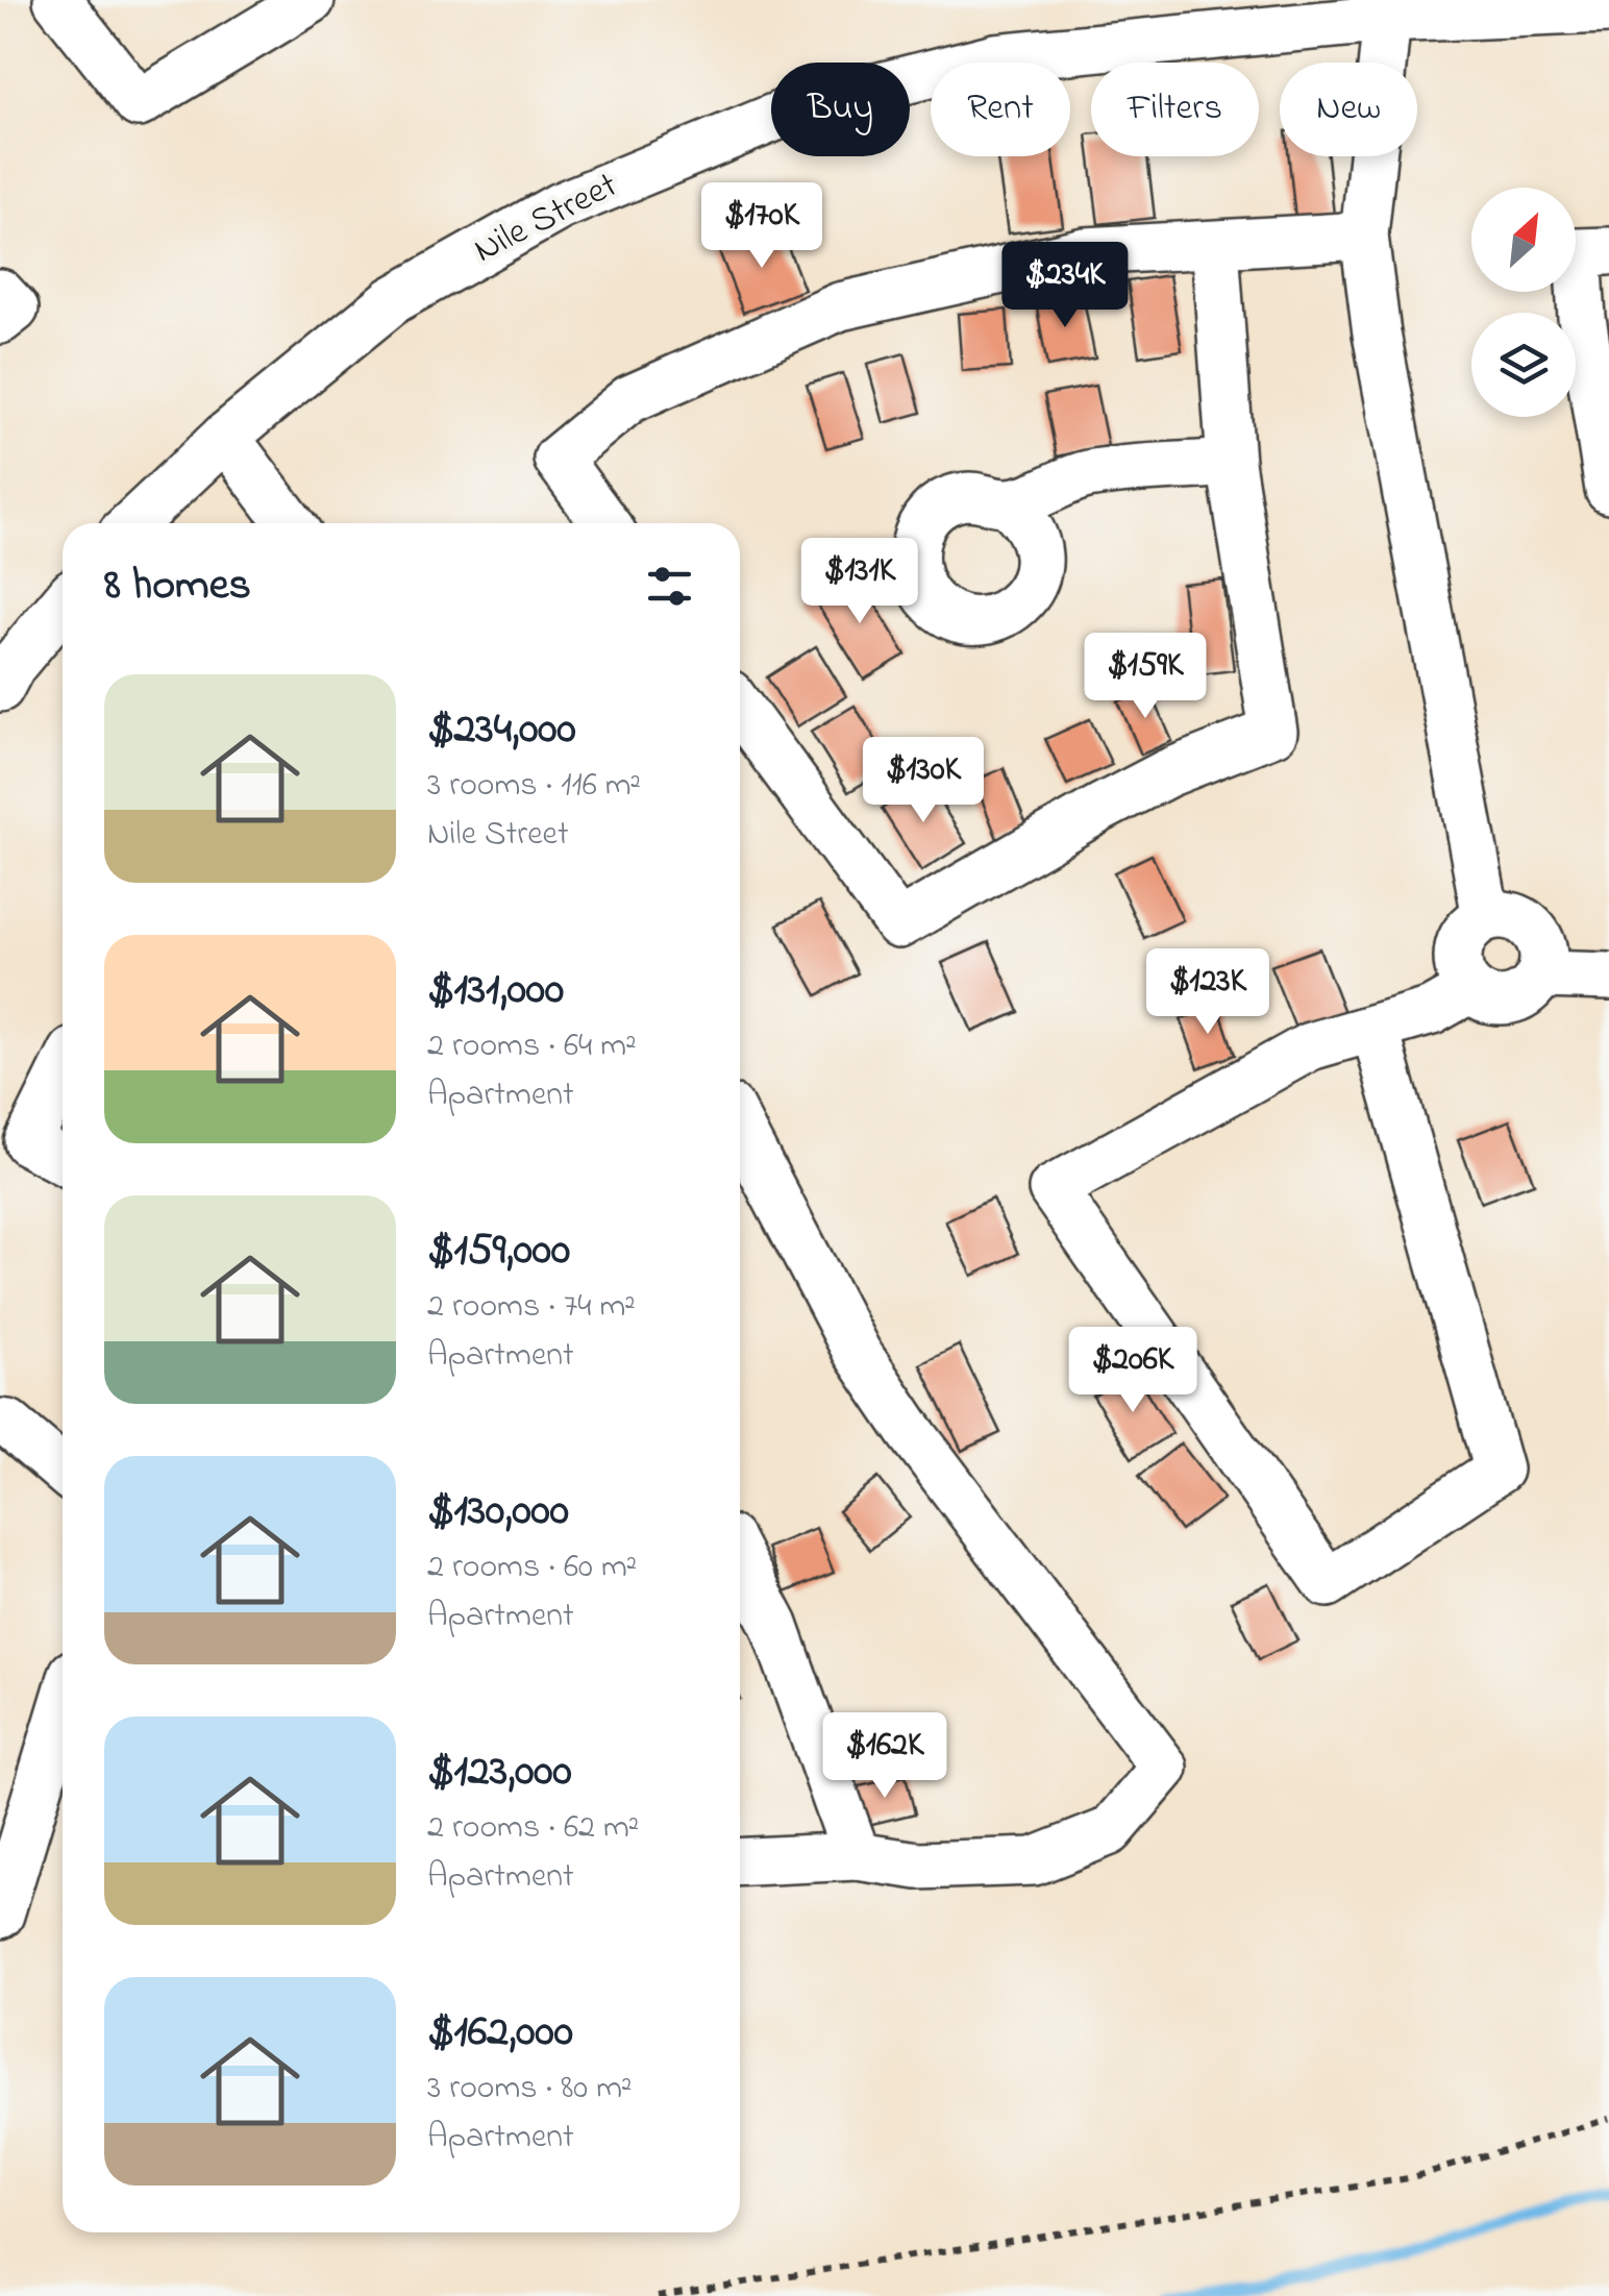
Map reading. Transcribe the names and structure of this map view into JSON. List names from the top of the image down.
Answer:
{
  "streets": {
    "street": ["Nile Street"]
  },
  "north": "top right",
  "page": {
    "chip": [
      "Buy",
      "Rent",
      "Filters",
      "New"
    ],
    "price": [
      "$170K",
      "$234K",
      "$131K",
      "$159K",
      "$130K",
      "$123K",
      "$206K",
      "$162K"
    ],
    "heading": "8 homes",
    "list": [
      {
        "name": "$234,000",
        "note": "3 rooms · 116 m² · Nile Street"
      },
      {
        "name": "$131,000",
        "note": "2 rooms · 64 m² · Apartment"
      },
      {
        "name": "$159,000",
        "note": "2 rooms · 74 m² · Apartment"
      },
      {
        "name": "$130,000",
        "note": "2 rooms · 60 m² · Apartment"
      },
      {
        "name": "$123,000",
        "note": "2 rooms · 62 m² · Apartment"
      },
      {
        "name": "$162,000",
        "note": "3 rooms · 80 m² · Apartment"
      }
    ]
  }
}
